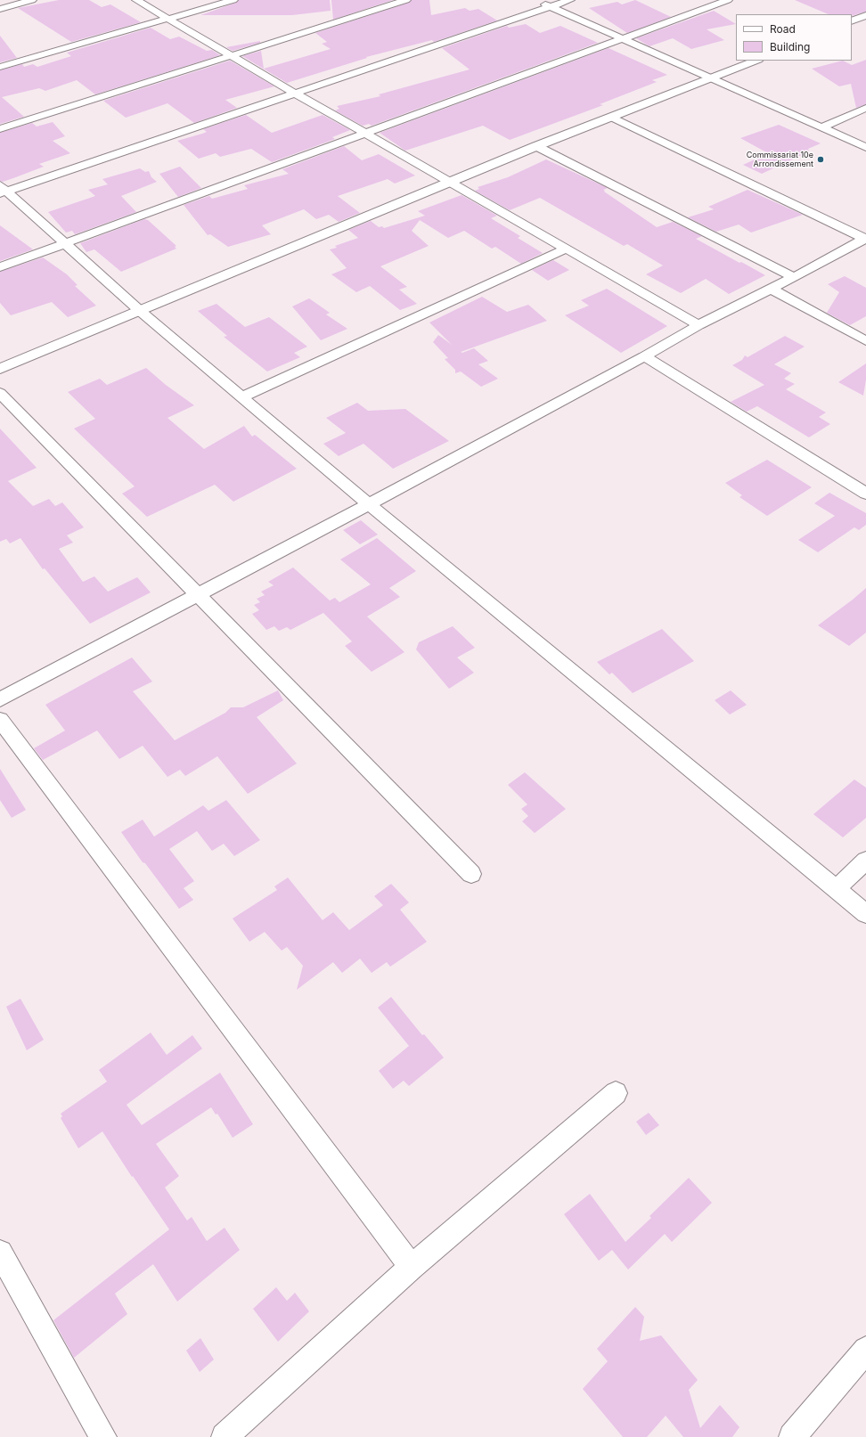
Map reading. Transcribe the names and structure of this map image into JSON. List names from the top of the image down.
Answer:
{
  "places": ["Commissariat 10e Arrondissement"],
  "legend": ["Road", "Building"]
}
